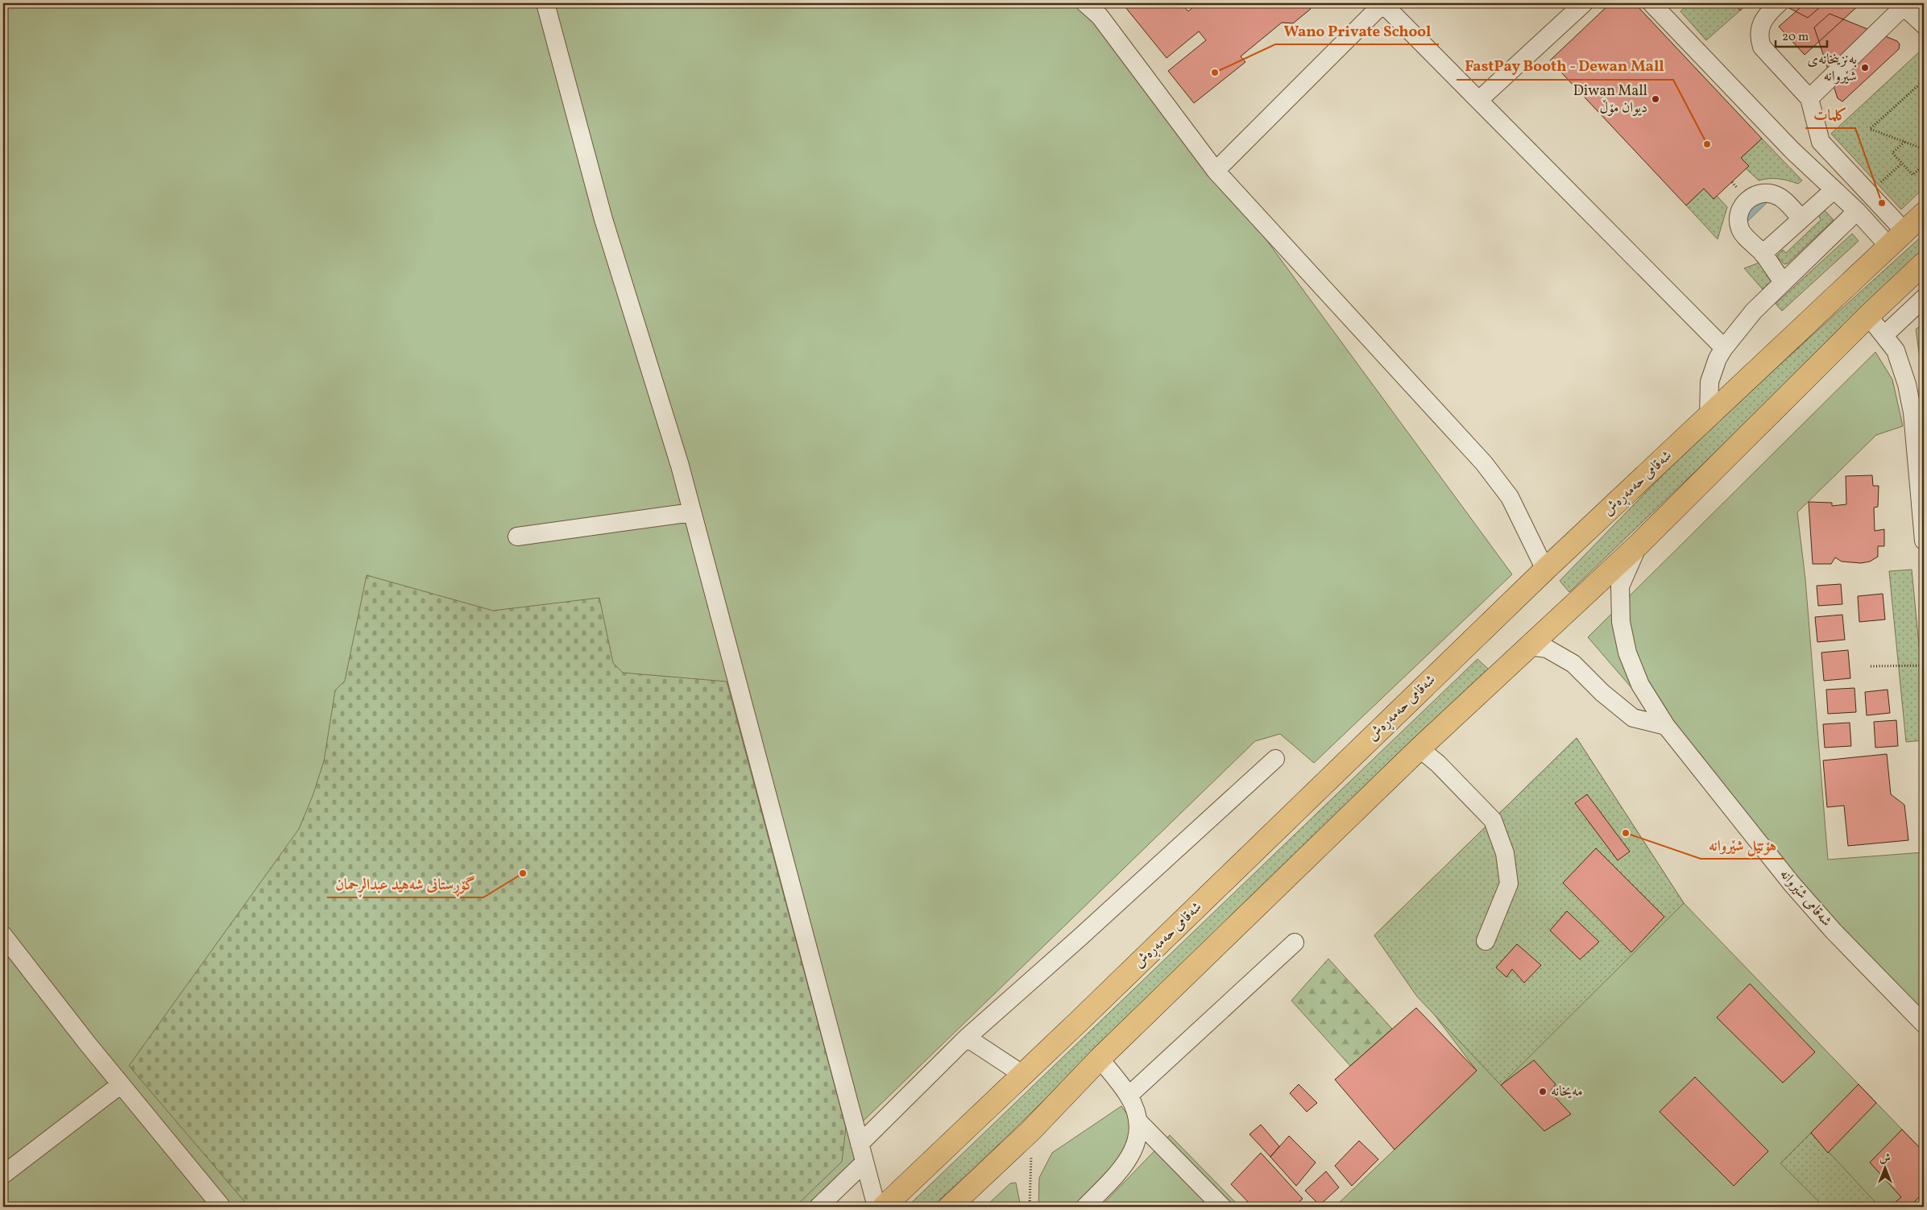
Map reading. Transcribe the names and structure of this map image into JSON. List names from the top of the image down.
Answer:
{
  "streets": {
    "highway": ["شەقامی حەمەڕەش"],
    "street": ["شەقامی شێروانە"]
  },
  "places": [
    "بەنزینخانەی شێروانە",
    "Wano Private School",
    "Diwan Mall دیوان مۆڵ",
    "FastPay Booth - Dewan Mall",
    "كلمات",
    "هۆتێل شێروانە",
    "گۆڕستانی شەهید عبدالڕحمان",
    "مەیخانە"
  ],
  "scale_bar": "20 m",
  "north": "top"
}
